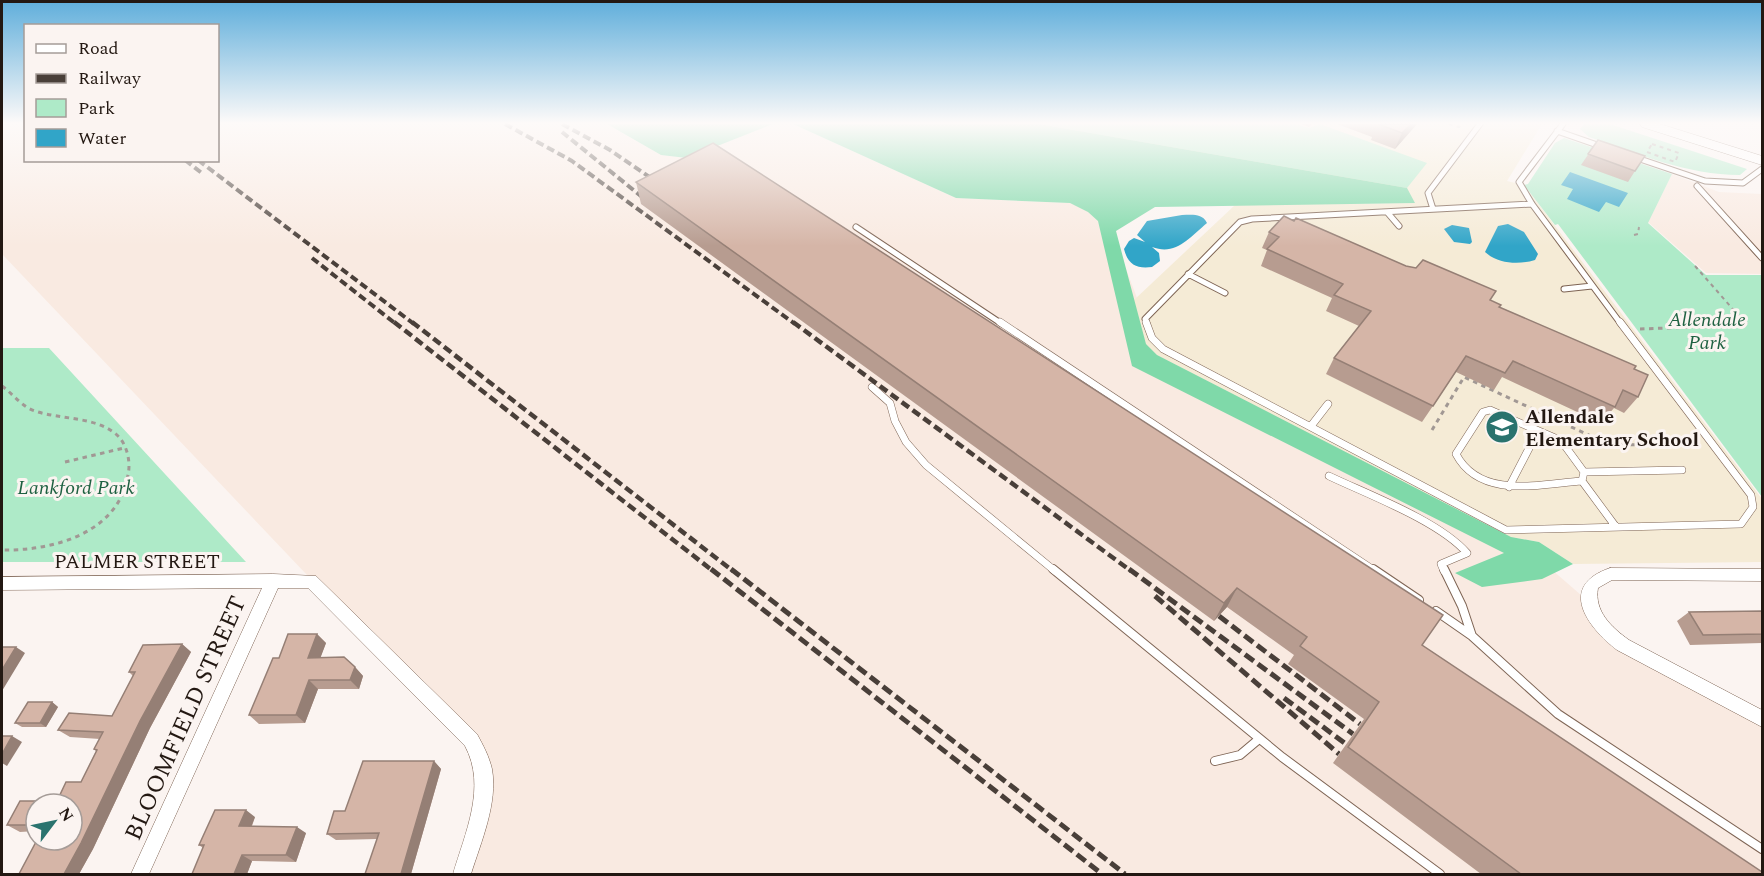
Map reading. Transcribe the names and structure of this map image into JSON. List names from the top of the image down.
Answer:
{
  "streets": {
    "street": ["PALMER STREET", "BLOOMFIELD STREET"]
  },
  "crossings": [
    ["PALMER STREET", "BLOOMFIELD STREET"]
  ],
  "parks": ["Allendale Park", "Lankford Park"],
  "places": {
    "school or university": ["Allendale Elementary School"]
  },
  "legend": [
    "Road",
    "Railway",
    "Park",
    "Water"
  ],
  "north": "top right"
}
